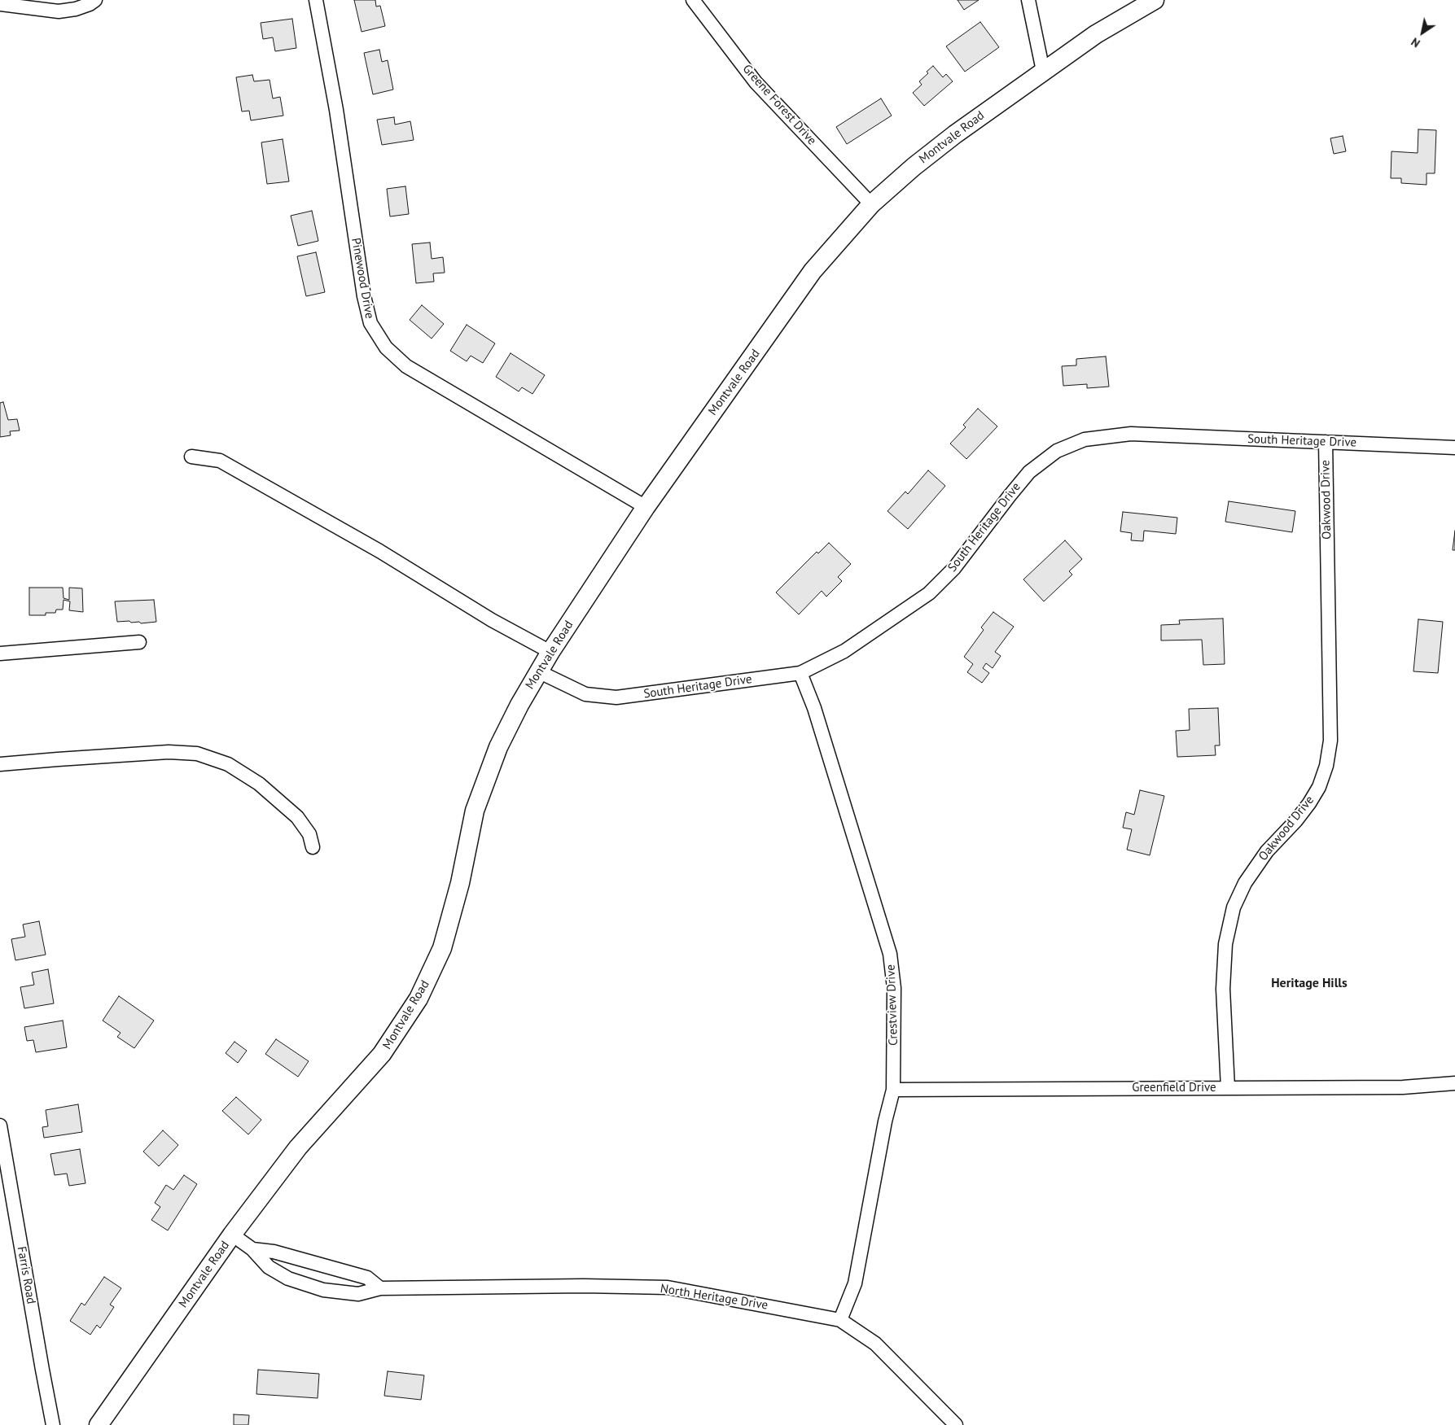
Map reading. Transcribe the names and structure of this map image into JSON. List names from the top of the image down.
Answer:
{
  "streets": {
    "main road": ["Montvale Road"],
    "street": [
      "Greene Forest Drive",
      "Pinewood Drive",
      "South Heritage Drive",
      "Oakwood Drive",
      "Crestview Drive",
      "Greenfield Drive",
      "Farris Road",
      "North Heritage Drive"
    ]
  },
  "crossings": [
    ["Greene Forest Drive", "Montvale Road"],
    ["Montvale Road", "Pinewood Drive"],
    ["Montvale Road", "South Heritage Drive"],
    ["Montvale Road", "North Heritage Drive"],
    ["South Heritage Drive", "Oakwood Drive"],
    ["South Heritage Drive", "Crestview Drive"],
    ["Oakwood Drive", "Greenfield Drive"],
    ["Crestview Drive", "Greenfield Drive"],
    ["Crestview Drive", "North Heritage Drive"]
  ],
  "districts": ["Heritage Hills"],
  "north": "bottom left"
}
